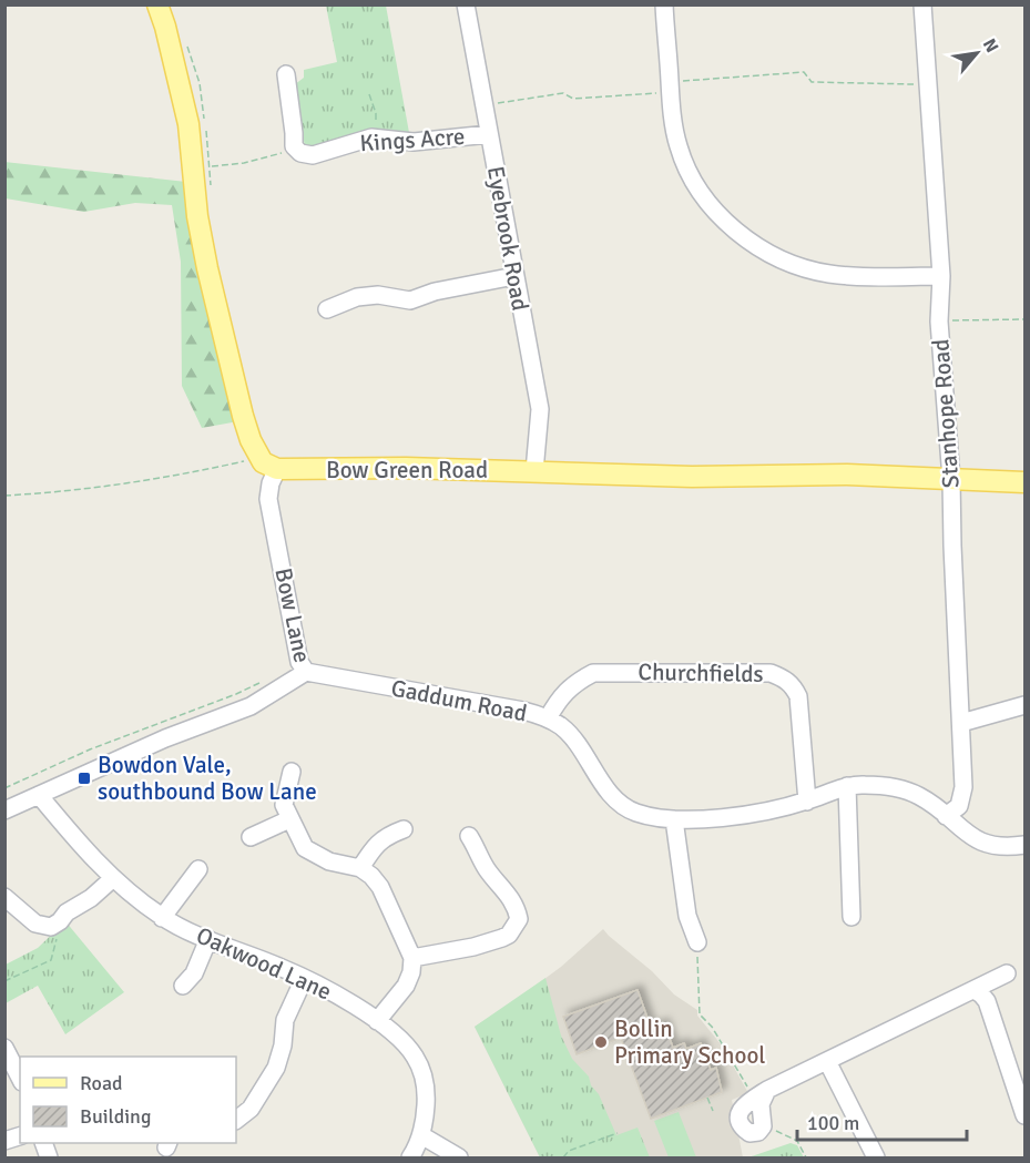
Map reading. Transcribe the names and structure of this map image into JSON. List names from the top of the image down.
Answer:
{
  "streets": {
    "main road": ["Bow Green Road"],
    "street": [
      "Kings Acre",
      "Eyebrook Road",
      "Stanhope Road",
      "Bow Lane",
      "Churchfields",
      "Gaddum Road",
      "Oakwood Lane"
    ]
  },
  "crossings": [
    ["Kings Acre", "Eyebrook Road"],
    ["Eyebrook Road", "Bow Green Road"],
    ["Stanhope Road", "Bow Green Road"],
    ["Stanhope Road", "Gaddum Road"],
    ["Bow Green Road", "Bow Lane"],
    ["Bow Lane", "Gaddum Road"],
    ["Bow Lane", "Oakwood Lane"],
    ["Churchfields", "Gaddum Road"]
  ],
  "places": {
    "transit": ["Bowdon Vale, southbound Bow Lane"],
    "other": ["Bollin Primary School"]
  },
  "legend": ["Road", "Building"],
  "scale_bar": "100 m",
  "north": "top right"
}
